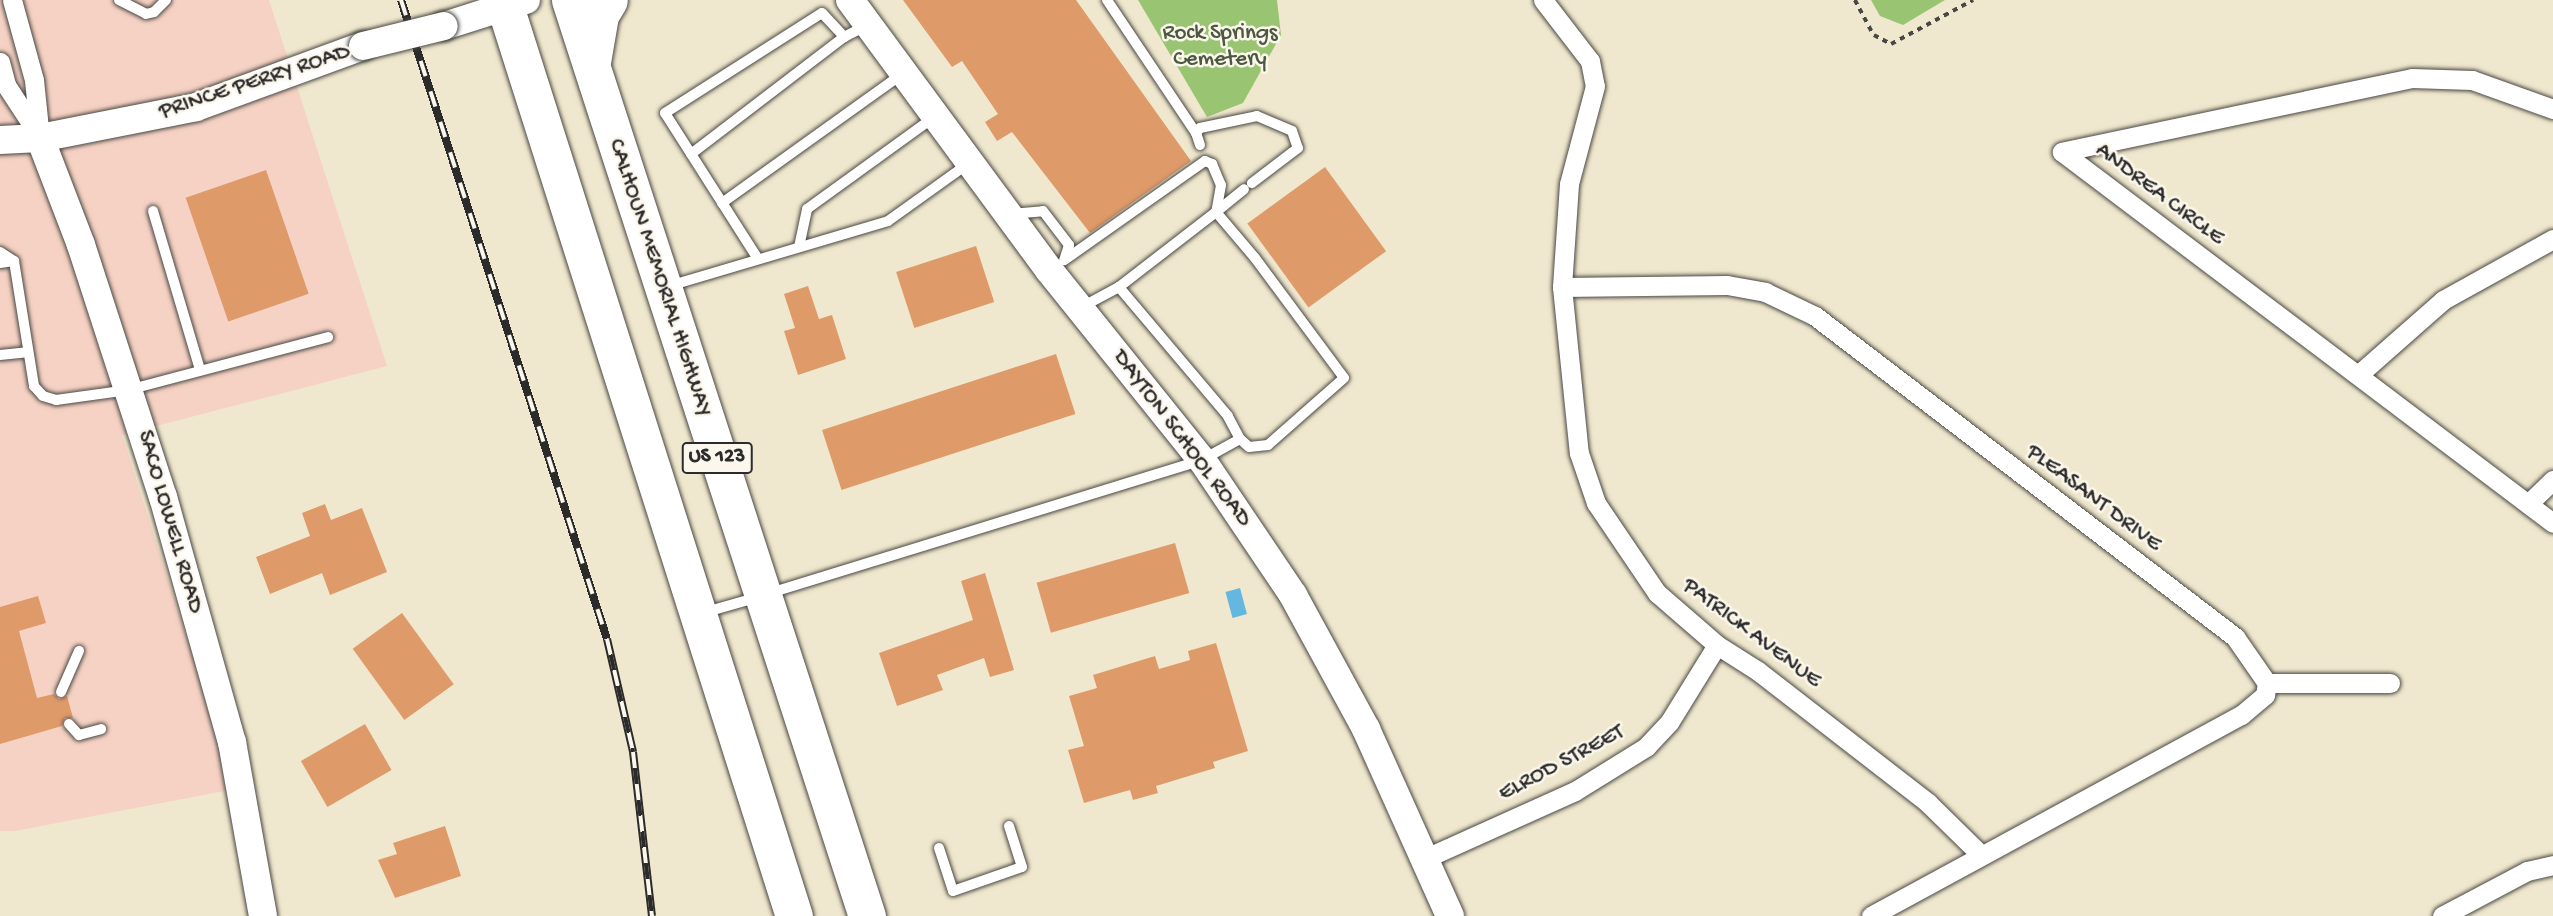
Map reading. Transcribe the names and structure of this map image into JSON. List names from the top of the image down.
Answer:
{
  "streets": {
    "highway": ["CALHOUN MEMORIAL HIGHWAY", "US 123"],
    "street": [
      "PRINCE PERRY ROAD",
      "ANDREA CIRCLE",
      "DAYTON SCHOOL ROAD",
      "PLEASANT DRIVE",
      "SACO LOWELL ROAD",
      "PATRICK AVENUE",
      "ELROD STREET"
    ]
  },
  "crossings": [
    ["PRINCE PERRY ROAD", "US 123"],
    ["PRINCE PERRY ROAD", "SACO LOWELL ROAD"],
    ["DAYTON SCHOOL ROAD", "ELROD STREET"],
    ["PLEASANT DRIVE", "PATRICK AVENUE"],
    ["PATRICK AVENUE", "ELROD STREET"]
  ],
  "parks": ["Rock Springs Cemetery"]
}
